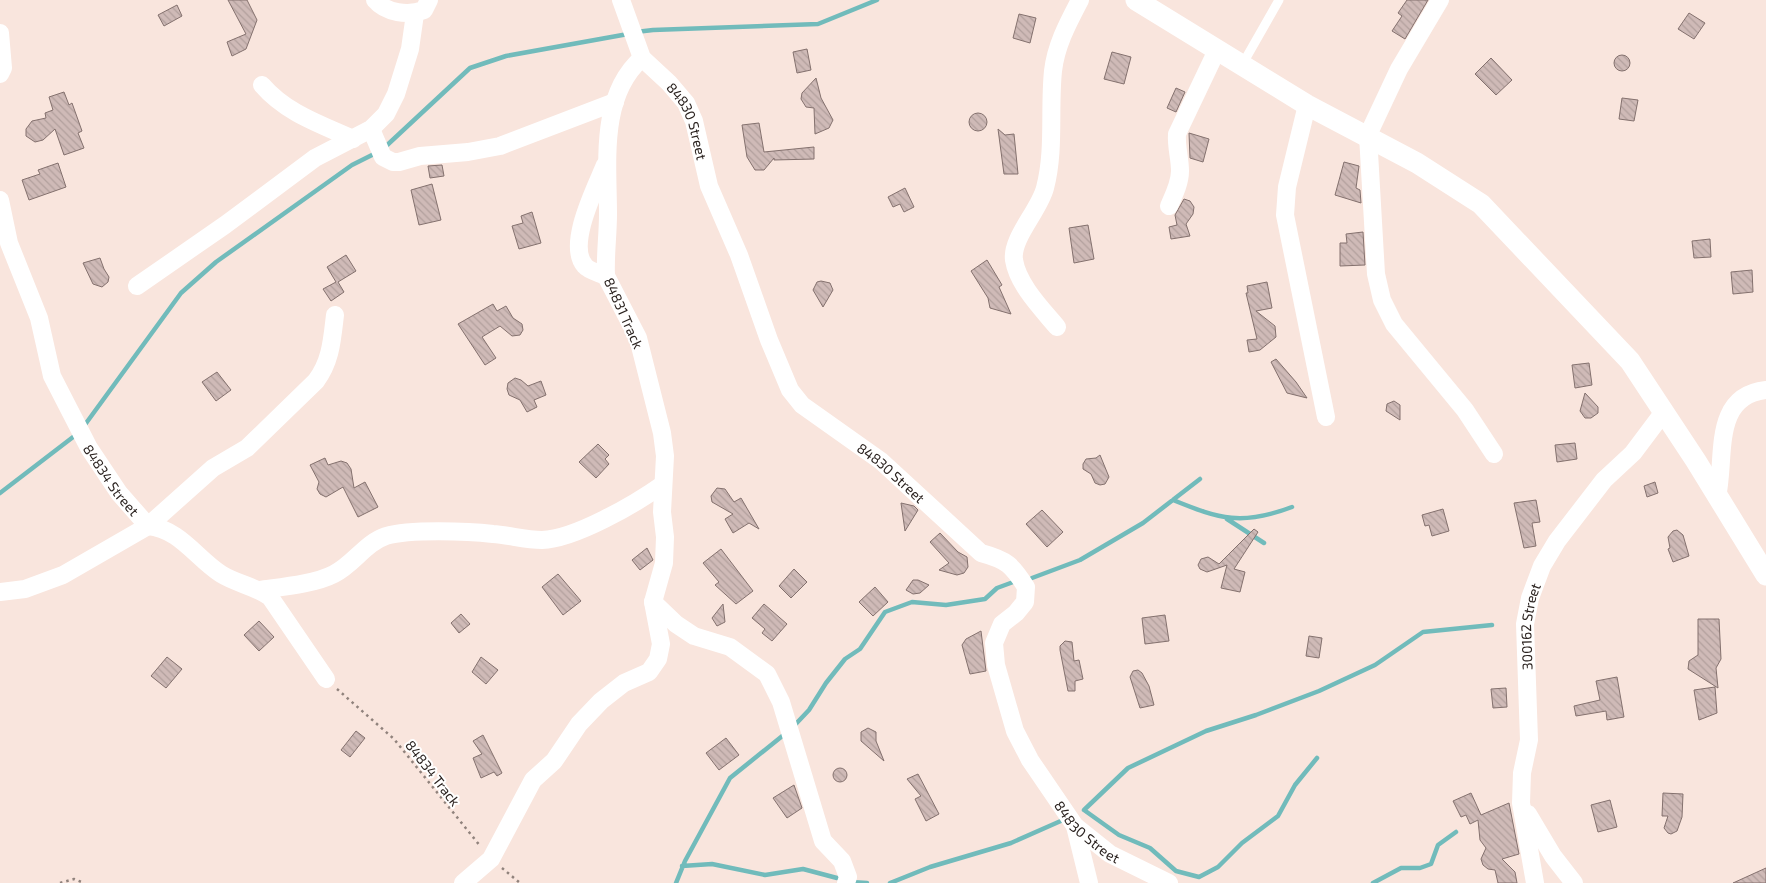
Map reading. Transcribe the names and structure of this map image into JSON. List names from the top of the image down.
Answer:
{
  "streets": {
    "street": [
      "84830 Street",
      "84831 Track",
      "84834 Street",
      "300162 Street"
    ],
    "path": ["84834 Track"]
  },
  "crossings": [
    ["84830 Street", "84831 Track"],
    ["84834 Street", "84834 Track"]
  ]
}
